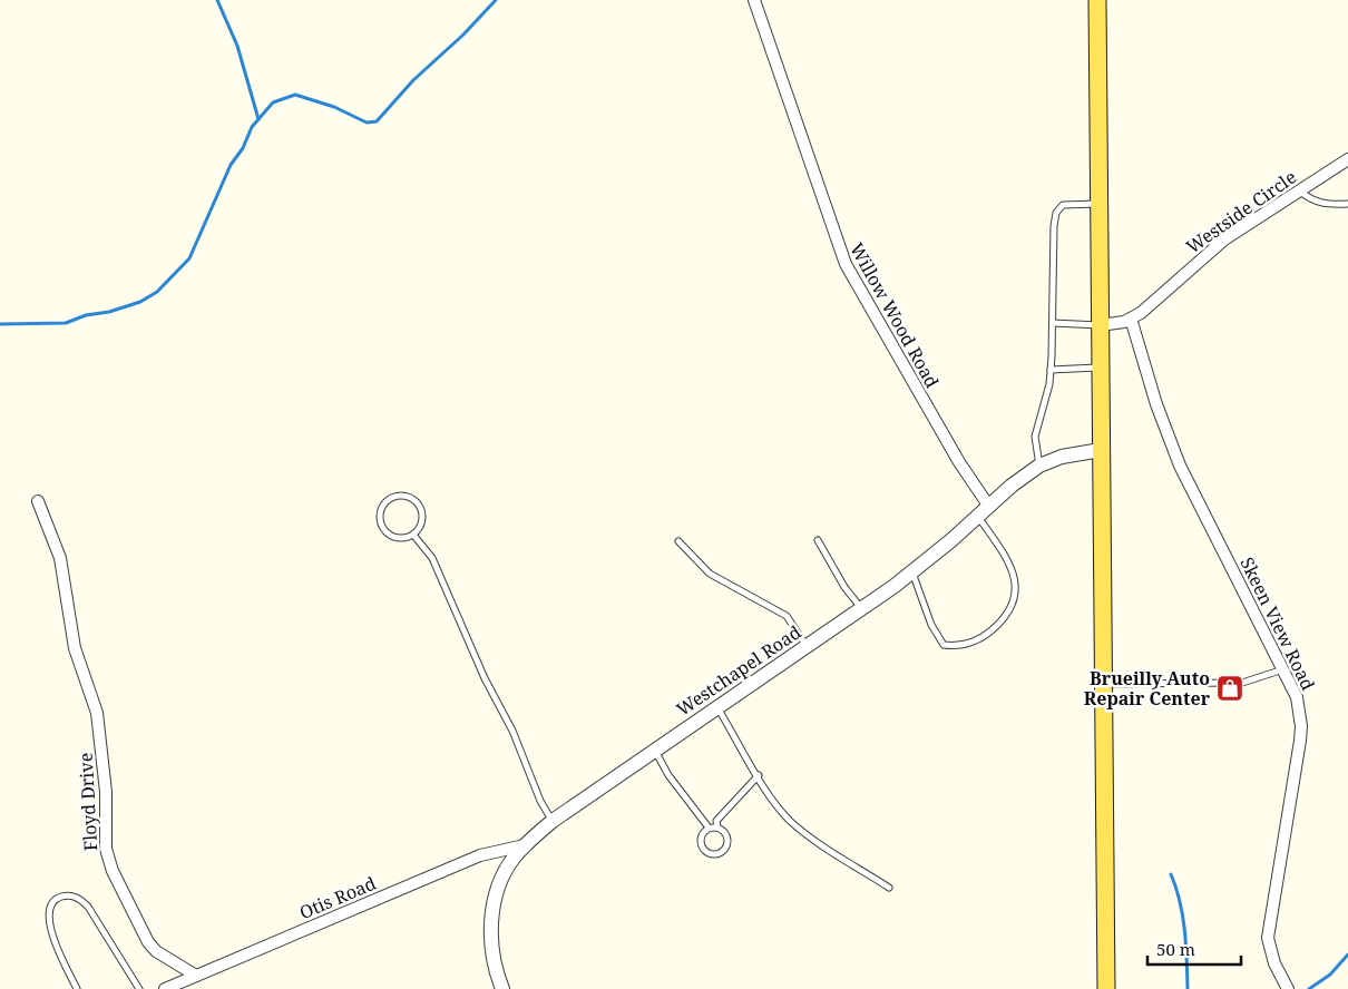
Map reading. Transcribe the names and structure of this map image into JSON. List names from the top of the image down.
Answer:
{
  "streets": {
    "street": [
      "Westside Circle",
      "Willow Wood Road",
      "Skeen View Road",
      "Westchapel Road",
      "Floyd Drive",
      "Otis Road"
    ]
  },
  "crossings": [
    ["Westside Circle", "Skeen View Road"],
    ["Willow Wood Road", "Westchapel Road"],
    ["Westchapel Road", "Otis Road"],
    ["Floyd Drive", "Otis Road"]
  ],
  "places": {
    "shop": ["Brueilly Auto Repair Center"]
  },
  "scale_bar": "50 m"
}
